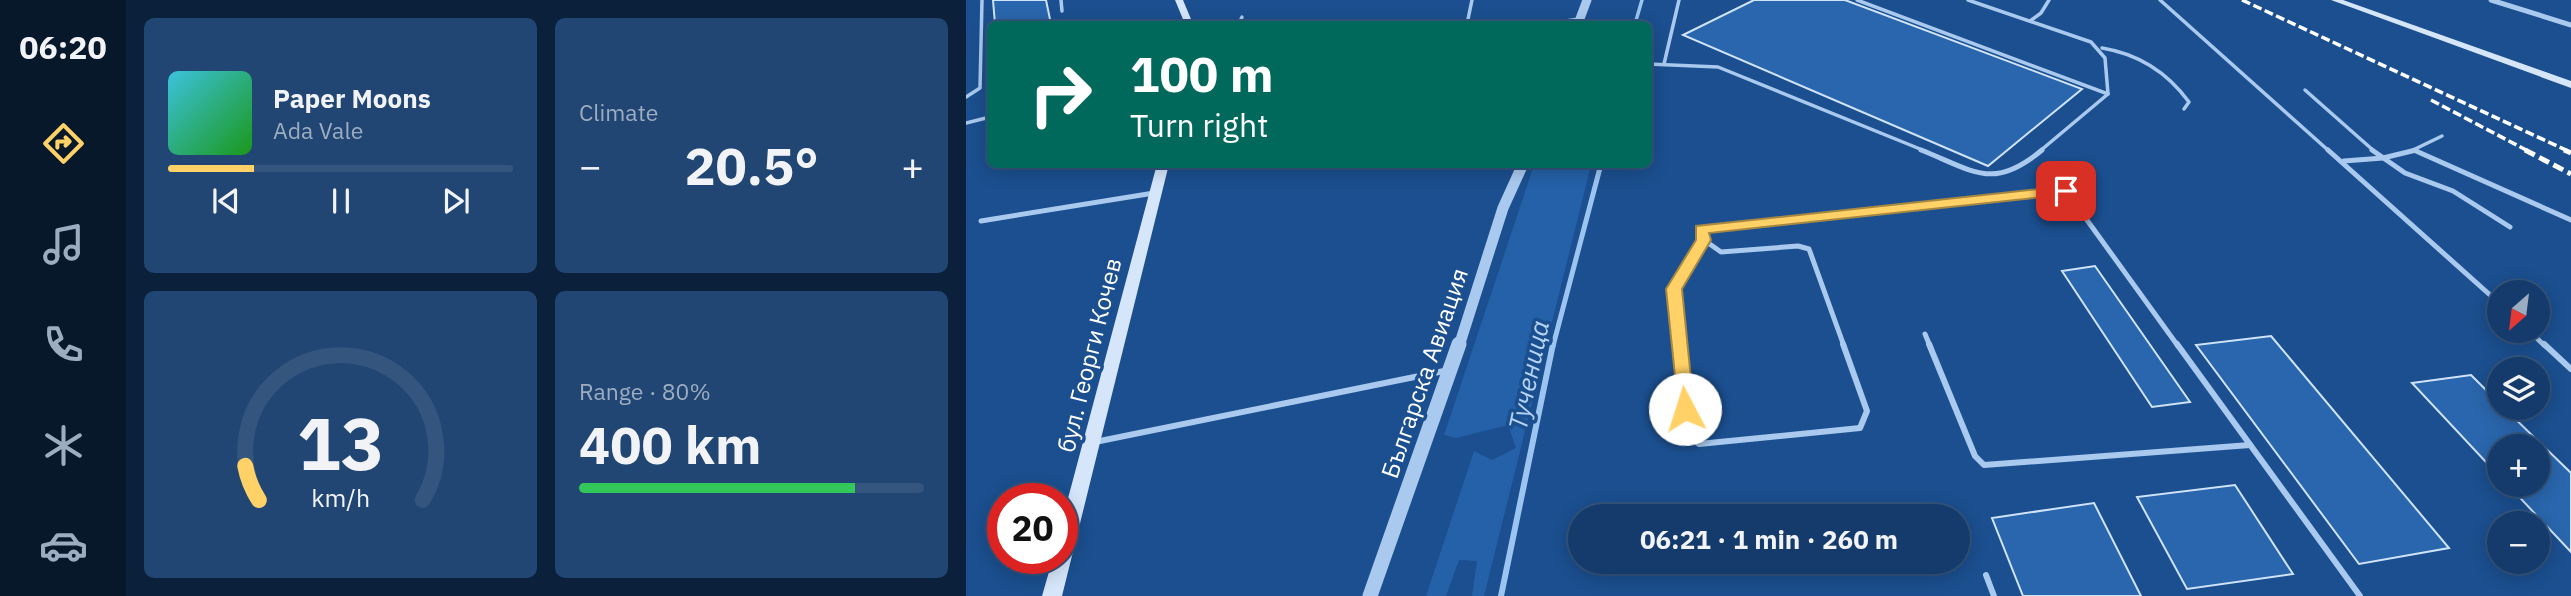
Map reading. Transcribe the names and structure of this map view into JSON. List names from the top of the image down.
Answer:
{
  "streets": {
    "main road": ["бул. Георги Кочев"],
    "street": ["Българска Авиация"]
  },
  "water": ["Тученица"],
  "north": "bottom left",
  "page": {
    "tabs": "06:20",
    "tile": [
      "Climate",
      ["Range · 80%", "400 km"]
    ],
    "turn": ["100 m", "Turn right"],
    "song": ["Paper Moons", "Ada Vale"],
    "heat": ["−", "20.5°", "+"],
    "map_buttons": ["+", "−"],
    "limit": "20",
    "trip": "06:21 · 1 min · 260 m",
    "gauge": ["13", "km/h"]
  }
}
